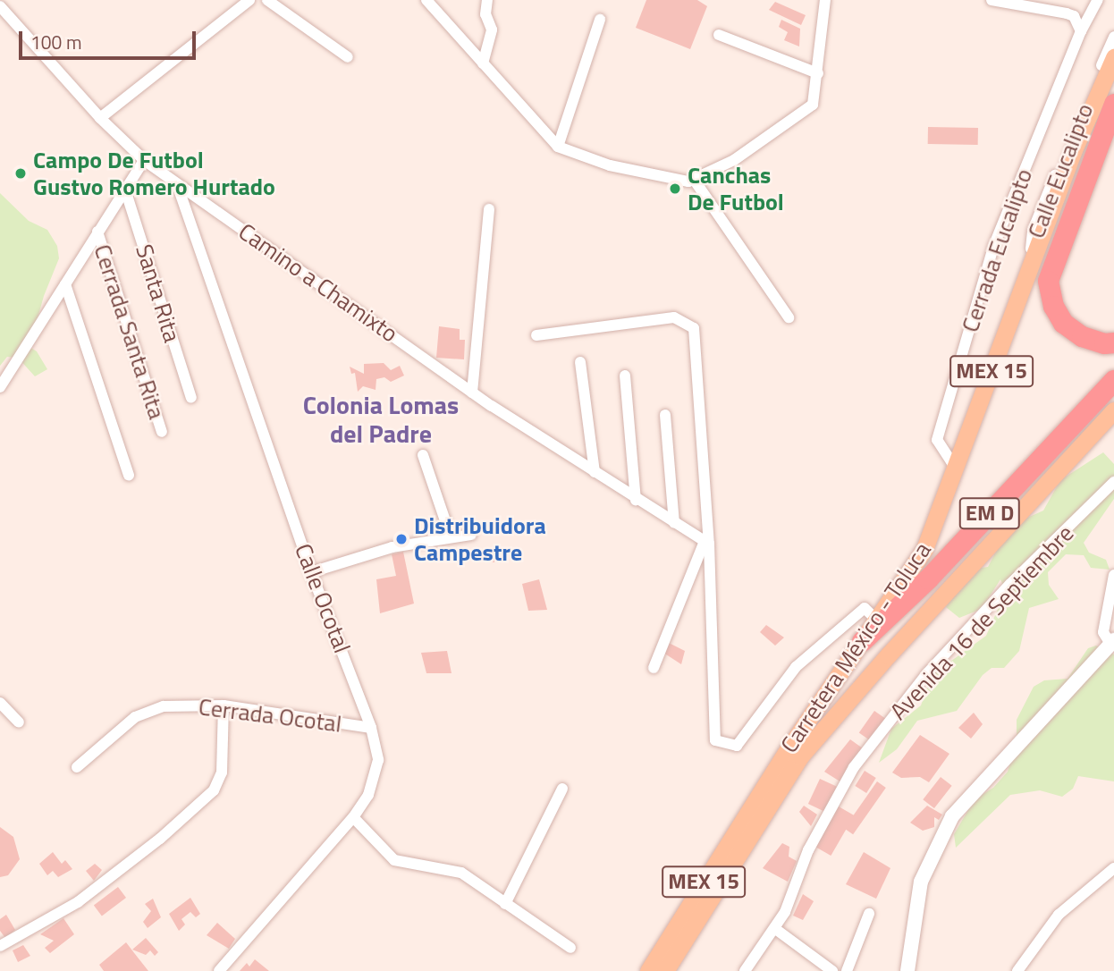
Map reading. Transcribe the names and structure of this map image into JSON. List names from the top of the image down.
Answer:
{
  "streets": {
    "highway": ["EM D"],
    "main road": ["MEX 15", "Carretera México - Toluca"],
    "street": [
      "Calle Eucalipto",
      "Cerrada Eucalipto",
      "Camino a Chamixto",
      "Santa Rita",
      "Cerrada Santa Rita",
      "Calle Ocotal",
      "Avenida 16 de Septiembre",
      "Cerrada Ocotal"
    ]
  },
  "crossings": [
    ["Calle Eucalipto", "Carretera México - Toluca"],
    ["Cerrada Eucalipto", "Carretera México - Toluca"],
    ["Camino a Chamixto", "Calle Ocotal"],
    ["EM D", "Carretera México - Toluca"],
    ["Calle Ocotal", "Cerrada Ocotal"]
  ],
  "districts": ["Colonia Lomas del Padre"],
  "places": ["Campo De Futbol Gustvo Romero Hurtado", "Canchas De Futbol", "Distribuidora Campestre"],
  "scale_bar": "100 m"
}
